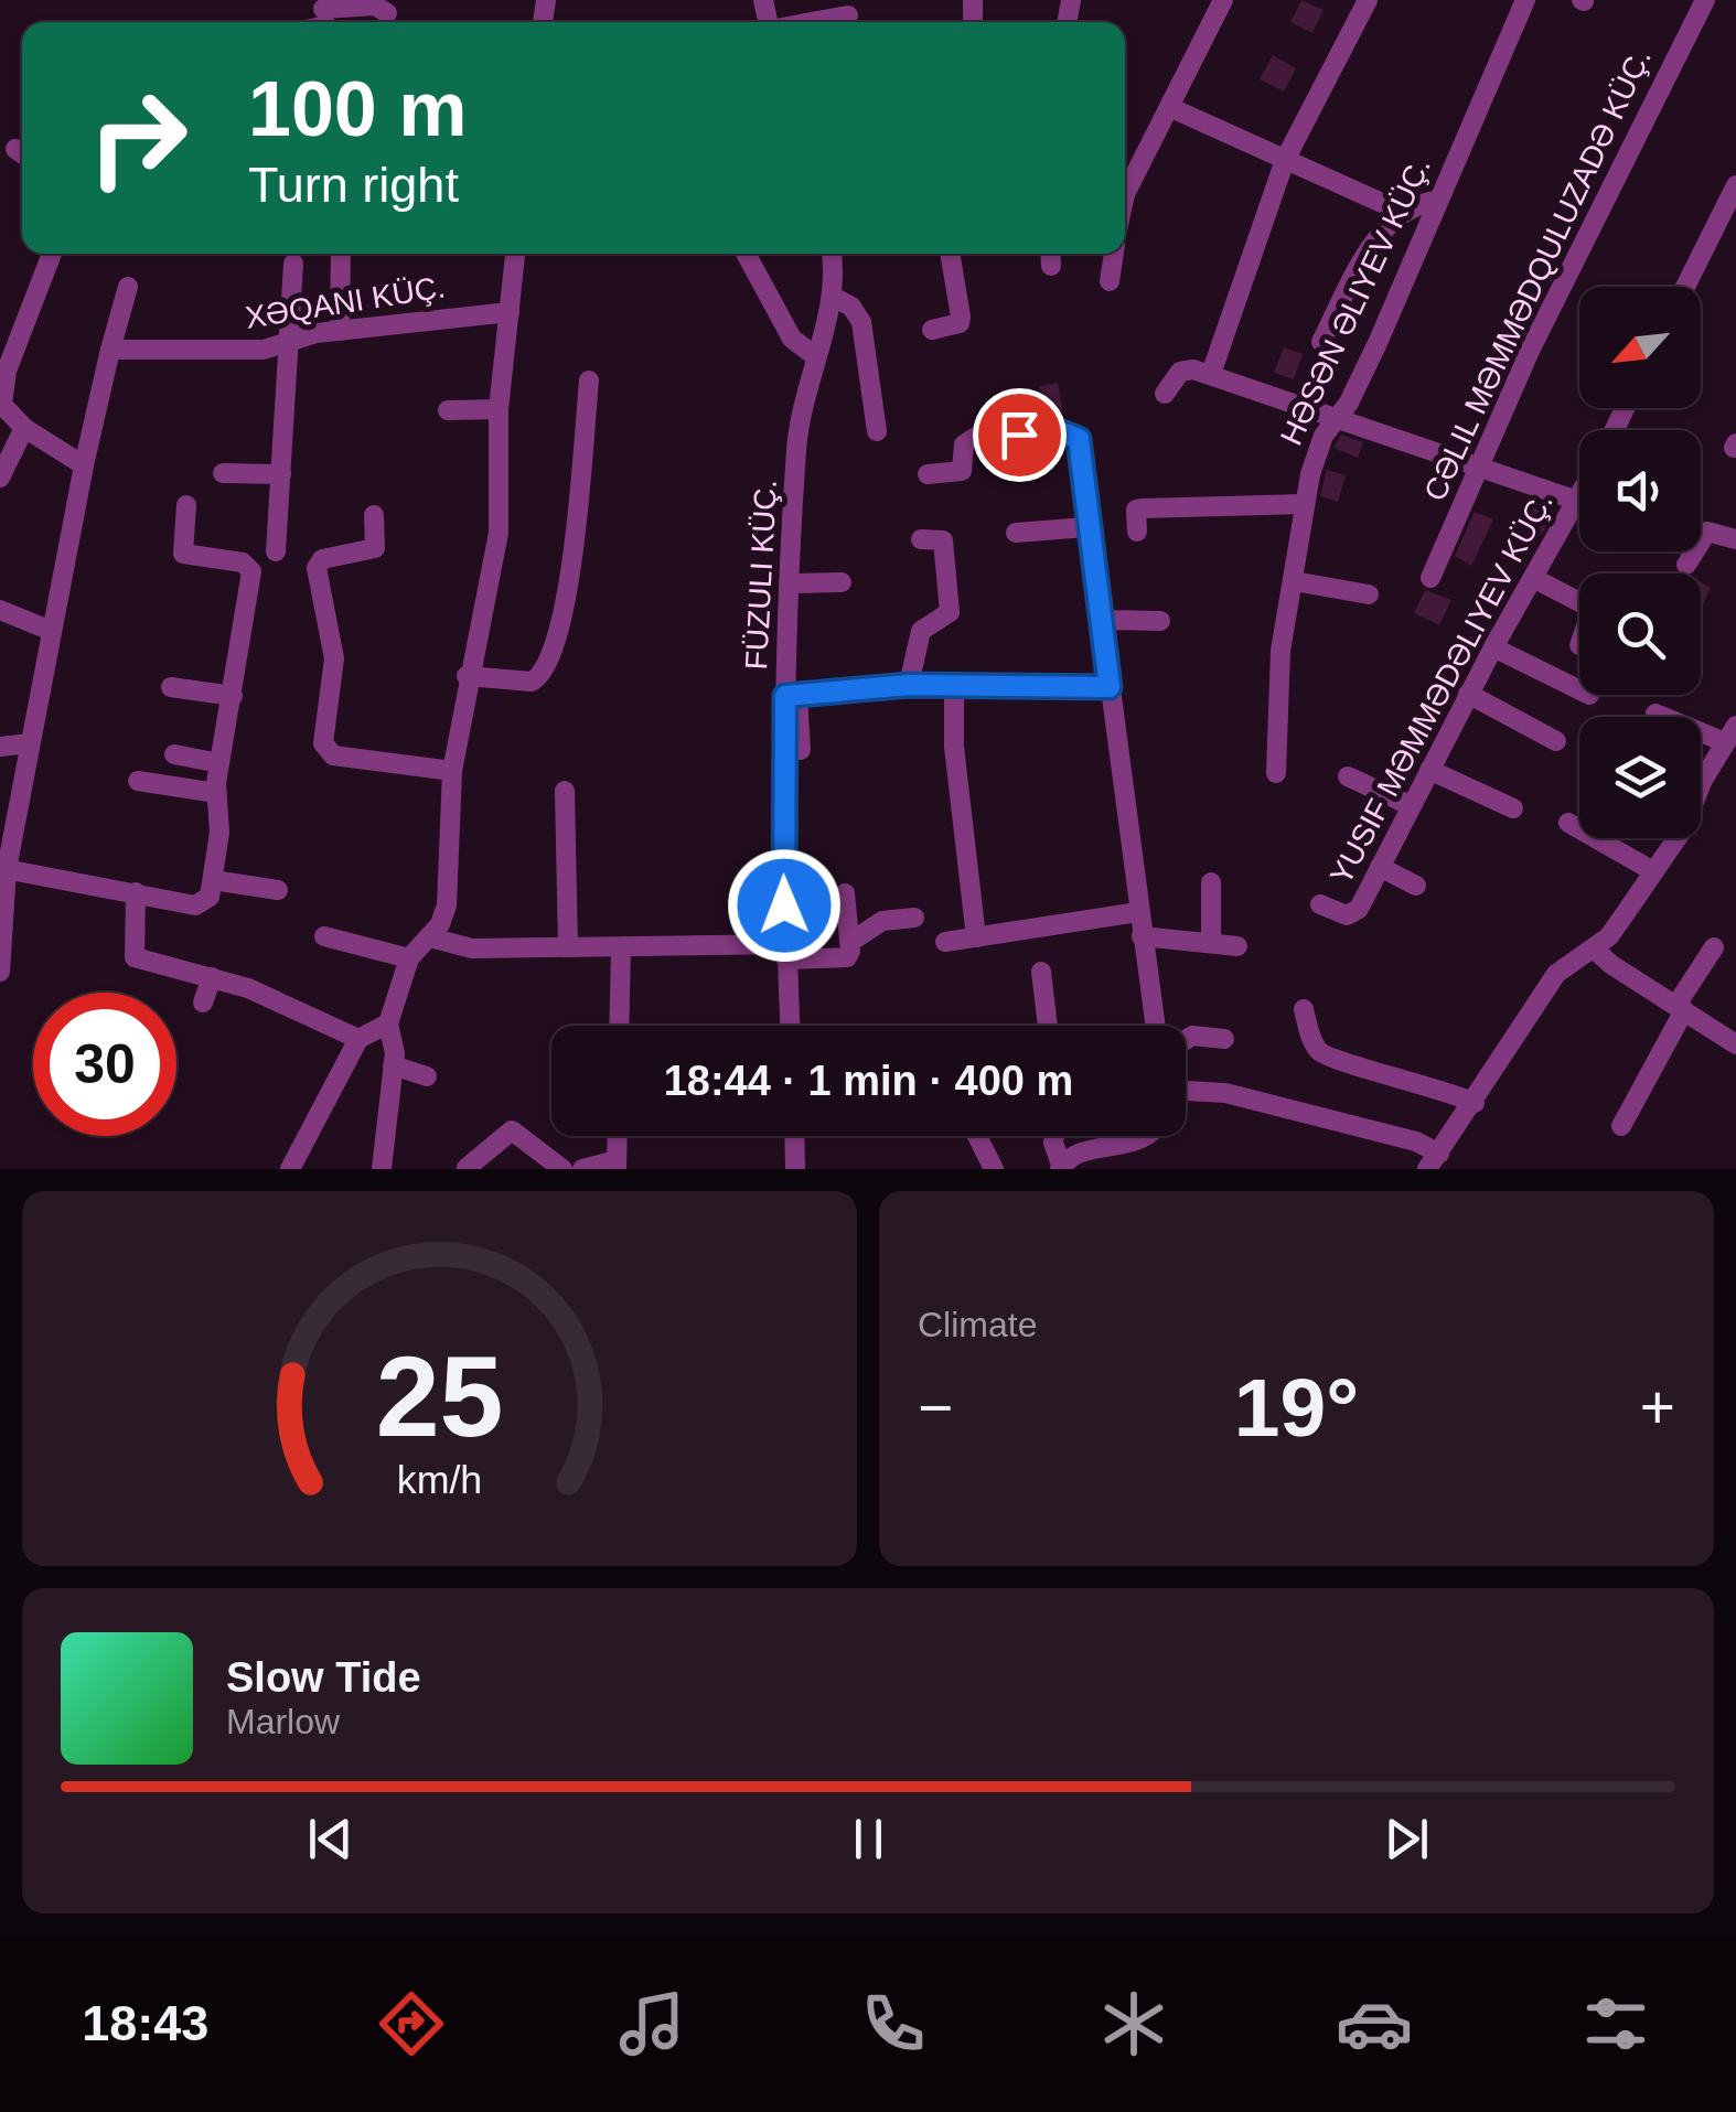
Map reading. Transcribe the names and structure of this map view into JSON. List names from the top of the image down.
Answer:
{
  "streets": {
    "street": [
      "CƏLIL MƏMMƏDQULUZADƏ KÜÇ.",
      "HƏSƏN ƏLIYEV KÜÇ.",
      "XƏQANI KÜÇ.",
      "FÜZULI KÜÇ.",
      "YUSIF MƏMMƏDƏLIYEV KÜÇ."
    ]
  },
  "north": "bottom left",
  "page": {
    "turn": ["100 m", "Turn right"],
    "limit": "30",
    "trip": "18:44 · 1 min · 400 m",
    "tile": "Climate",
    "heat": ["−", "19°", "+"],
    "song": ["Slow Tide", "Marlow"],
    "tabs": "18:43",
    "gauge": ["25", "km/h"]
  }
}
